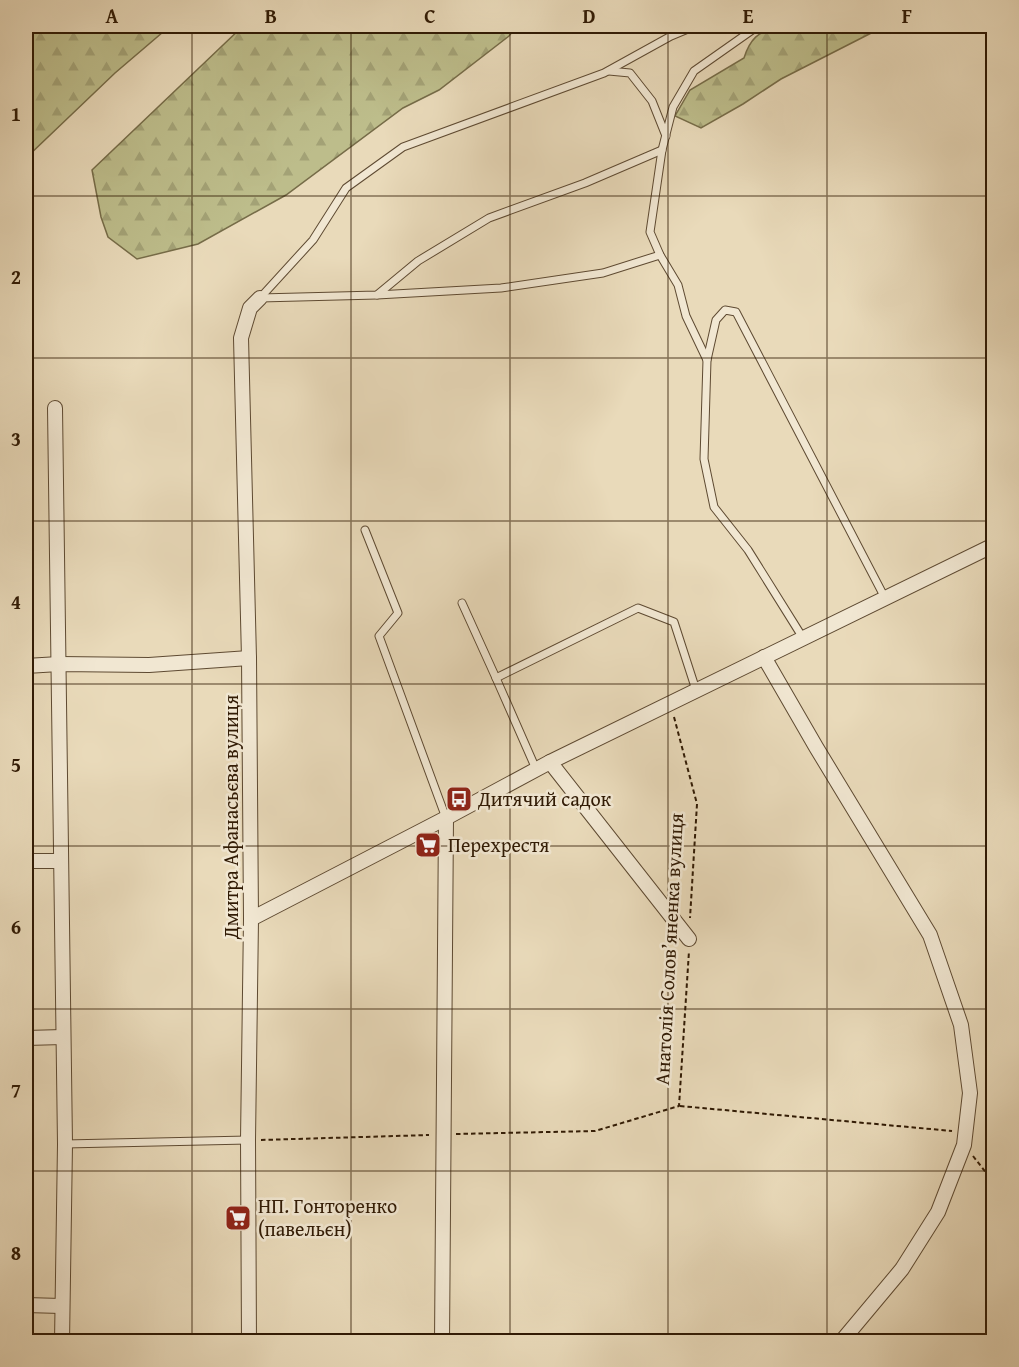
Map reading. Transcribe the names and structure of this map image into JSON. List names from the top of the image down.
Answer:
{
  "streets": {
    "street": ["Дмитра Афанасьєва вулиця"],
    "path": ["Анатолія Солов’яненка вулиця"]
  },
  "crossings": [
    ["Дмитра Афанасьєва вулиця", "Анатолія Солов’яненка вулиця"]
  ],
  "places": {
    "bus stop": ["Дитячий садок"],
    "supermarket": ["Перехрестя", "НП. Гонторенко (павельєн)"]
  },
  "grid": {
    "columns": [
      "A",
      "B",
      "C",
      "D",
      "E",
      "F"
    ],
    "rows": [
      "1",
      "2",
      "3",
      "4",
      "5",
      "6",
      "7",
      "8"
    ]
  }
}
